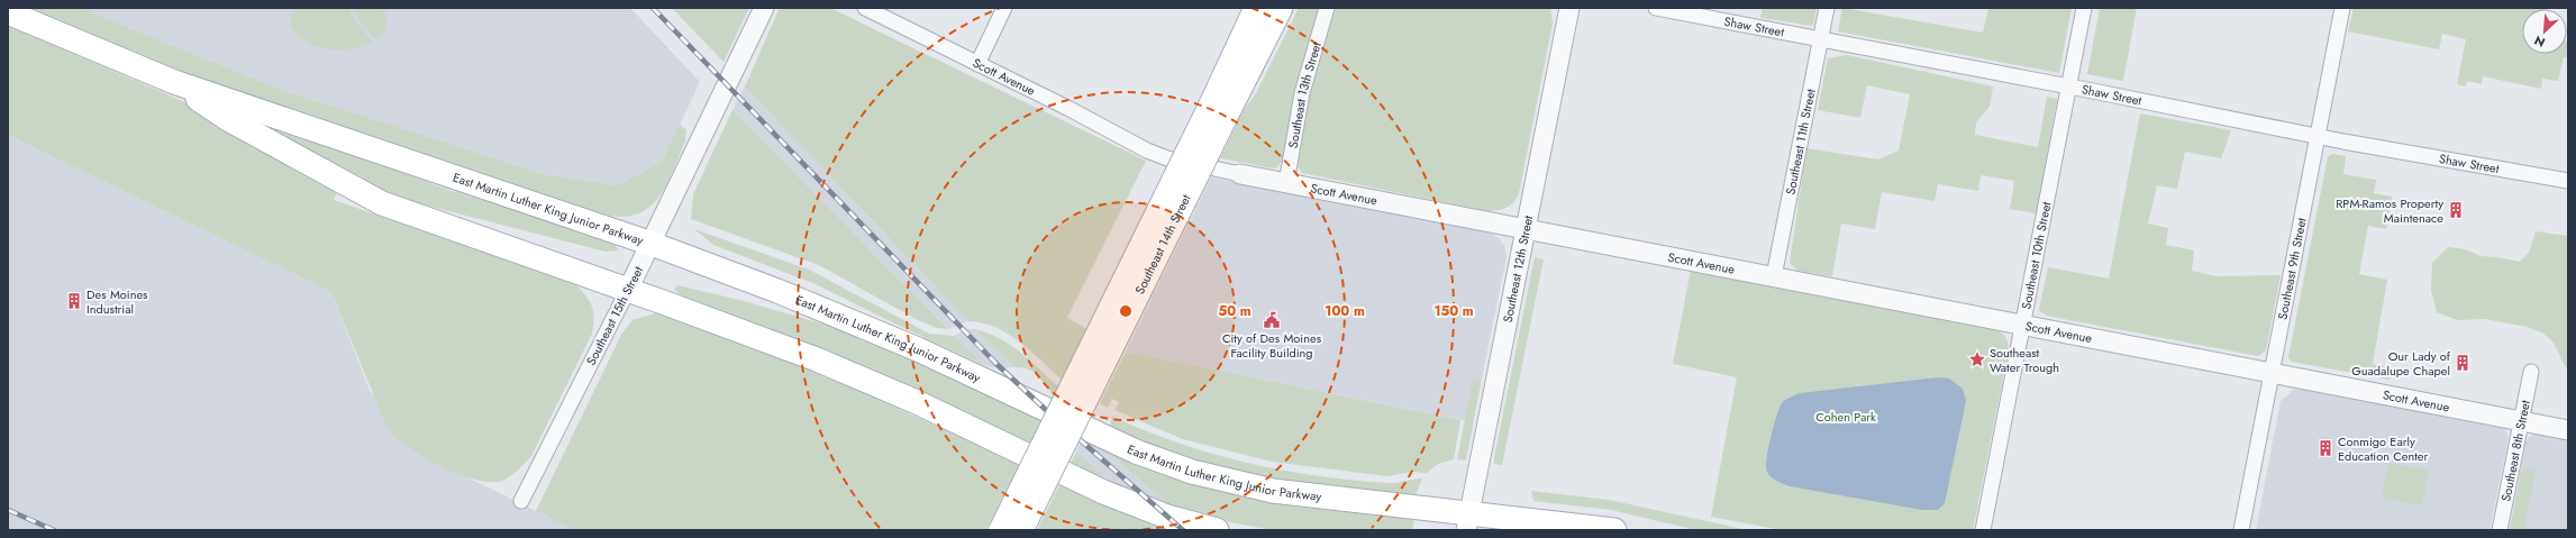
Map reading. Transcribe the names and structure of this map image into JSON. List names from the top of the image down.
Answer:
{
  "streets": {
    "main road": ["East Martin Luther King Junior Parkway", "Southeast 14th Street"],
    "street": [
      "Shaw Street",
      "Scott Avenue",
      "Southeast 13th Street",
      "Southeast 11th Street",
      "Southeast 10th Street",
      "Southeast 12th Street",
      "Southeast 9th Street",
      "Southeast 15th Street",
      "Southeast 8th Street"
    ]
  },
  "crossings": [
    ["Shaw Street", "Southeast 11th Street"],
    ["Shaw Street", "Southeast 10th Street"],
    ["Shaw Street", "Southeast 9th Street"],
    ["Scott Avenue", "Southeast 13th Street"],
    ["Scott Avenue", "Southeast 11th Street"],
    ["Scott Avenue", "Southeast 10th Street"],
    ["Scott Avenue", "Southeast 12th Street"],
    ["Scott Avenue", "Southeast 9th Street"],
    ["Scott Avenue", "Southeast 8th Street"],
    ["East Martin Luther King Junior Parkway", "Southeast 12th Street"],
    ["East Martin Luther King Junior Parkway", "Southeast 15th Street"]
  ],
  "parks": ["Cohen Park"],
  "places": {
    "building": [
      "RPM-Ramos Property Maintenace",
      "Des Moines Industrial",
      "Our Lady of Guadalupe Chapel",
      "Conmigo Early Education Center"
    ],
    "public building": ["City of Des Moines Facility Building"],
    "place": ["Southeast Water Trough"]
  },
  "north": "bottom left",
  "rings": ["50 m", "100 m", "150 m"]
}
